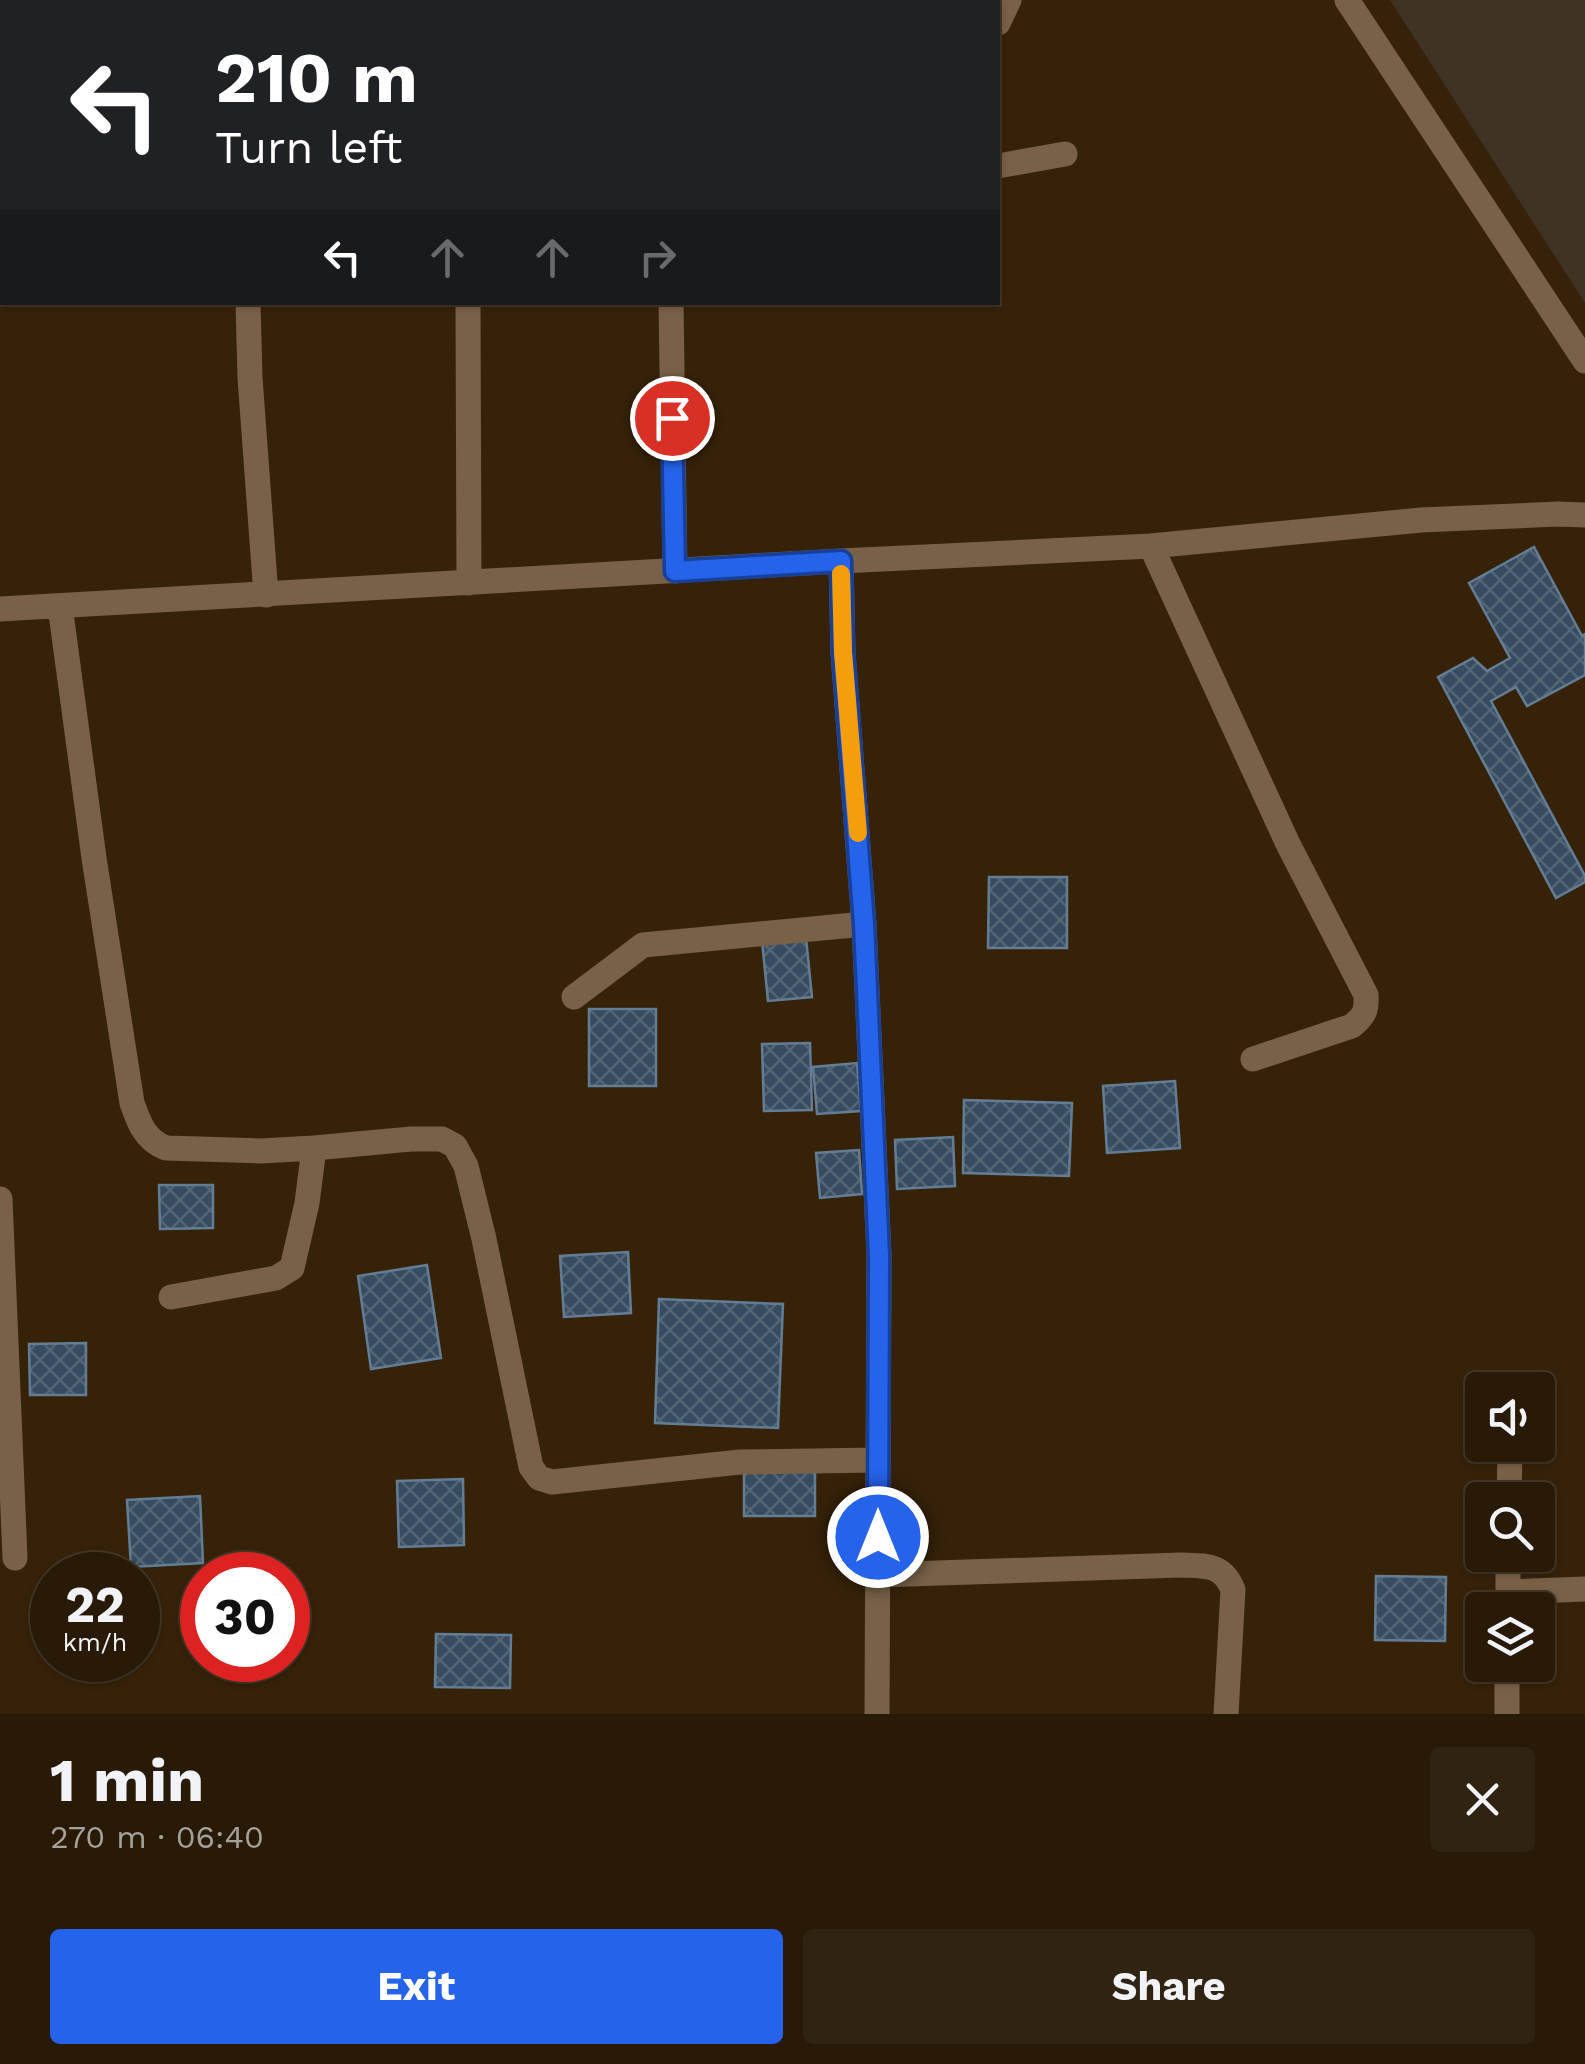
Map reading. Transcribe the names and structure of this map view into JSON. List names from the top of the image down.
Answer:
{
  "page": {
    "turn": ["210 m", "Turn left"],
    "speed": "22 km/h",
    "limit": "30",
    "heading": ["1 min", "270 m · 06:40"],
    "buttons": ["Exit", "Share"]
  }
}
